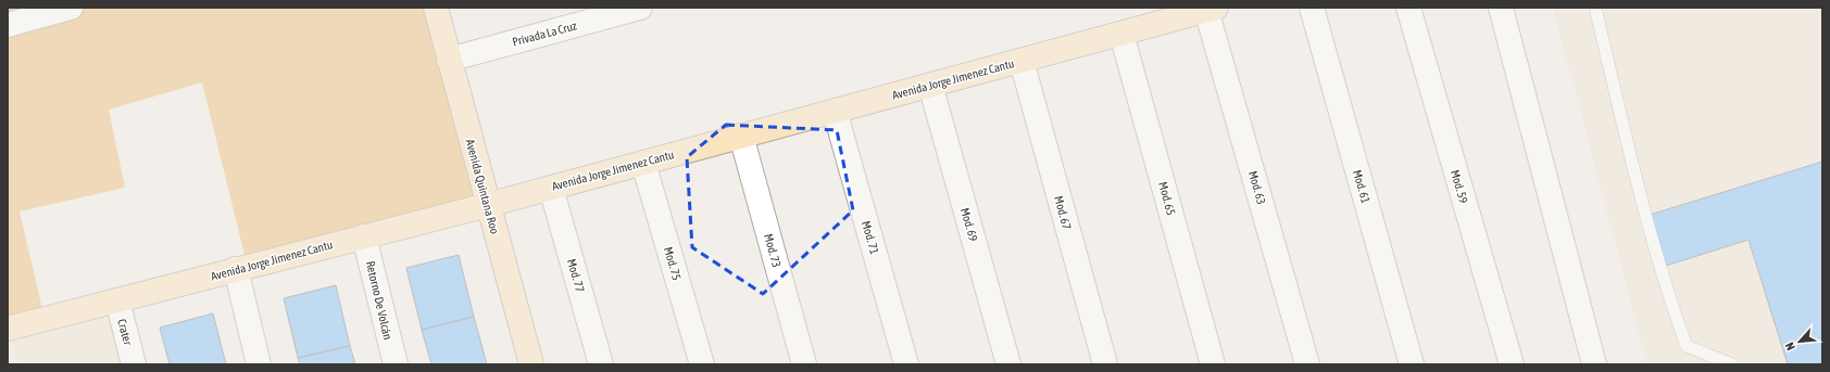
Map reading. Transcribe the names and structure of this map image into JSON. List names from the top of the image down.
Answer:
{
  "streets": {
    "main road": ["Avenida Jorge Jimenez Cantu", "Avenida Quintana Roo"],
    "street": [
      "Privada La Cruz",
      "Mod. 61",
      "Mod. 59",
      "Mod. 63",
      "Mod. 65",
      "Mod. 67",
      "Mod. 69",
      "Mod. 71",
      "Mod. 73",
      "Mod. 75",
      "Mod. 77",
      "Retorno De Volcán",
      "Crater"
    ]
  },
  "crossings": [
    ["Privada La Cruz", "Avenida Quintana Roo"],
    ["Avenida Jorge Jimenez Cantu", "Avenida Quintana Roo"],
    ["Avenida Jorge Jimenez Cantu", "Mod. 63"],
    ["Avenida Jorge Jimenez Cantu", "Mod. 65"],
    ["Avenida Jorge Jimenez Cantu", "Mod. 67"],
    ["Avenida Jorge Jimenez Cantu", "Mod. 69"],
    ["Avenida Jorge Jimenez Cantu", "Mod. 71"],
    ["Avenida Jorge Jimenez Cantu", "Mod. 73"],
    ["Avenida Jorge Jimenez Cantu", "Mod. 75"],
    ["Avenida Jorge Jimenez Cantu", "Mod. 77"],
    ["Avenida Jorge Jimenez Cantu", "Retorno De Volcán"],
    ["Avenida Jorge Jimenez Cantu", "Crater"]
  ],
  "north": "bottom left"
}
